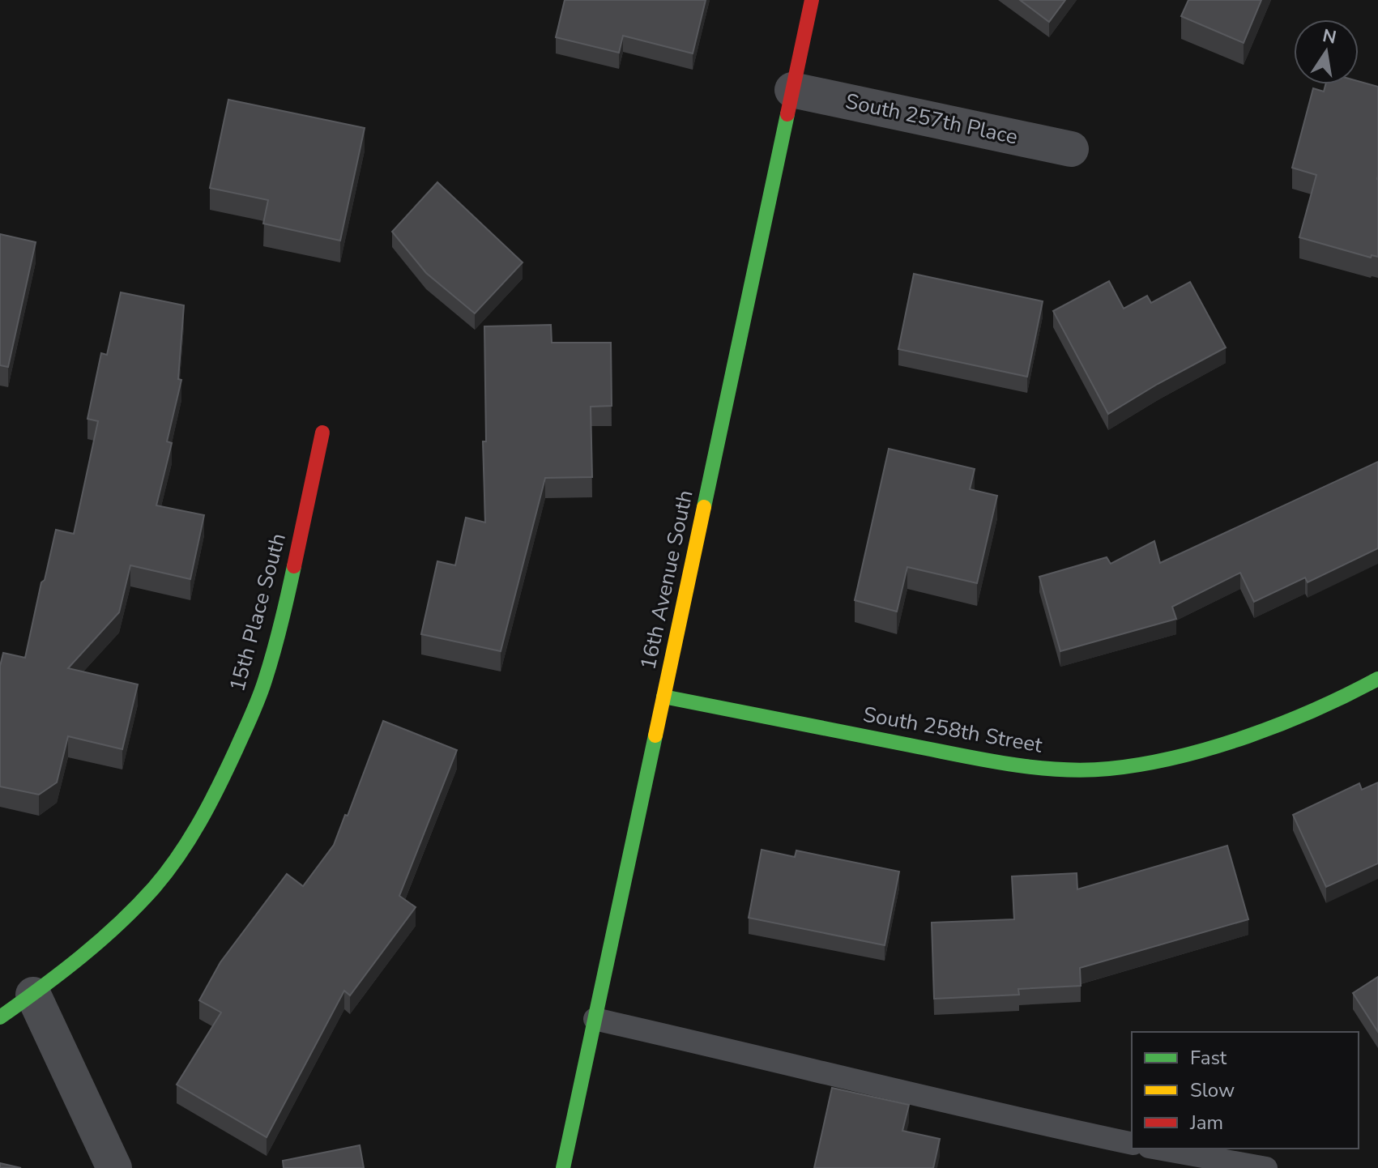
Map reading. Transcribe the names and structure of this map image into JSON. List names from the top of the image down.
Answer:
{
  "streets": {
    "street": [
      "South 257th Place",
      "16th Avenue South",
      "15th Place South",
      "South 258th Street"
    ]
  },
  "crossings": [
    ["South 257th Place", "16th Avenue South"],
    ["16th Avenue South", "South 258th Street"]
  ],
  "legend": ["Fast", "Slow", "Jam"],
  "north": "top"
}
